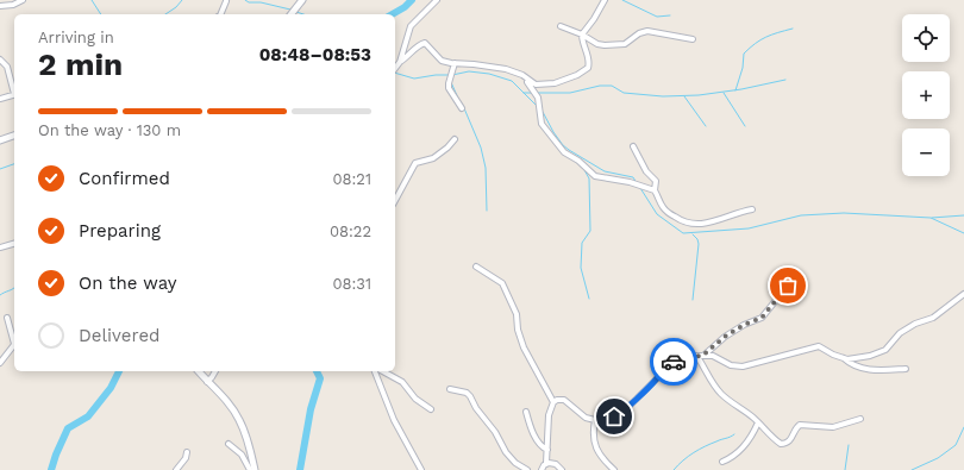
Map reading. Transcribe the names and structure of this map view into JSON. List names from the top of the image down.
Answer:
{
  "page": {
    "map_buttons": ["+", "−"],
    "heading": ["2 min", "Arriving in", "08:48–08:53"],
    "bar": "On the way · 130 m",
    "list": [
      ["Confirmed", "08:21"],
      ["Preparing", "08:22"],
      ["On the way", "08:31"],
      "Delivered"
    ]
  }
}
